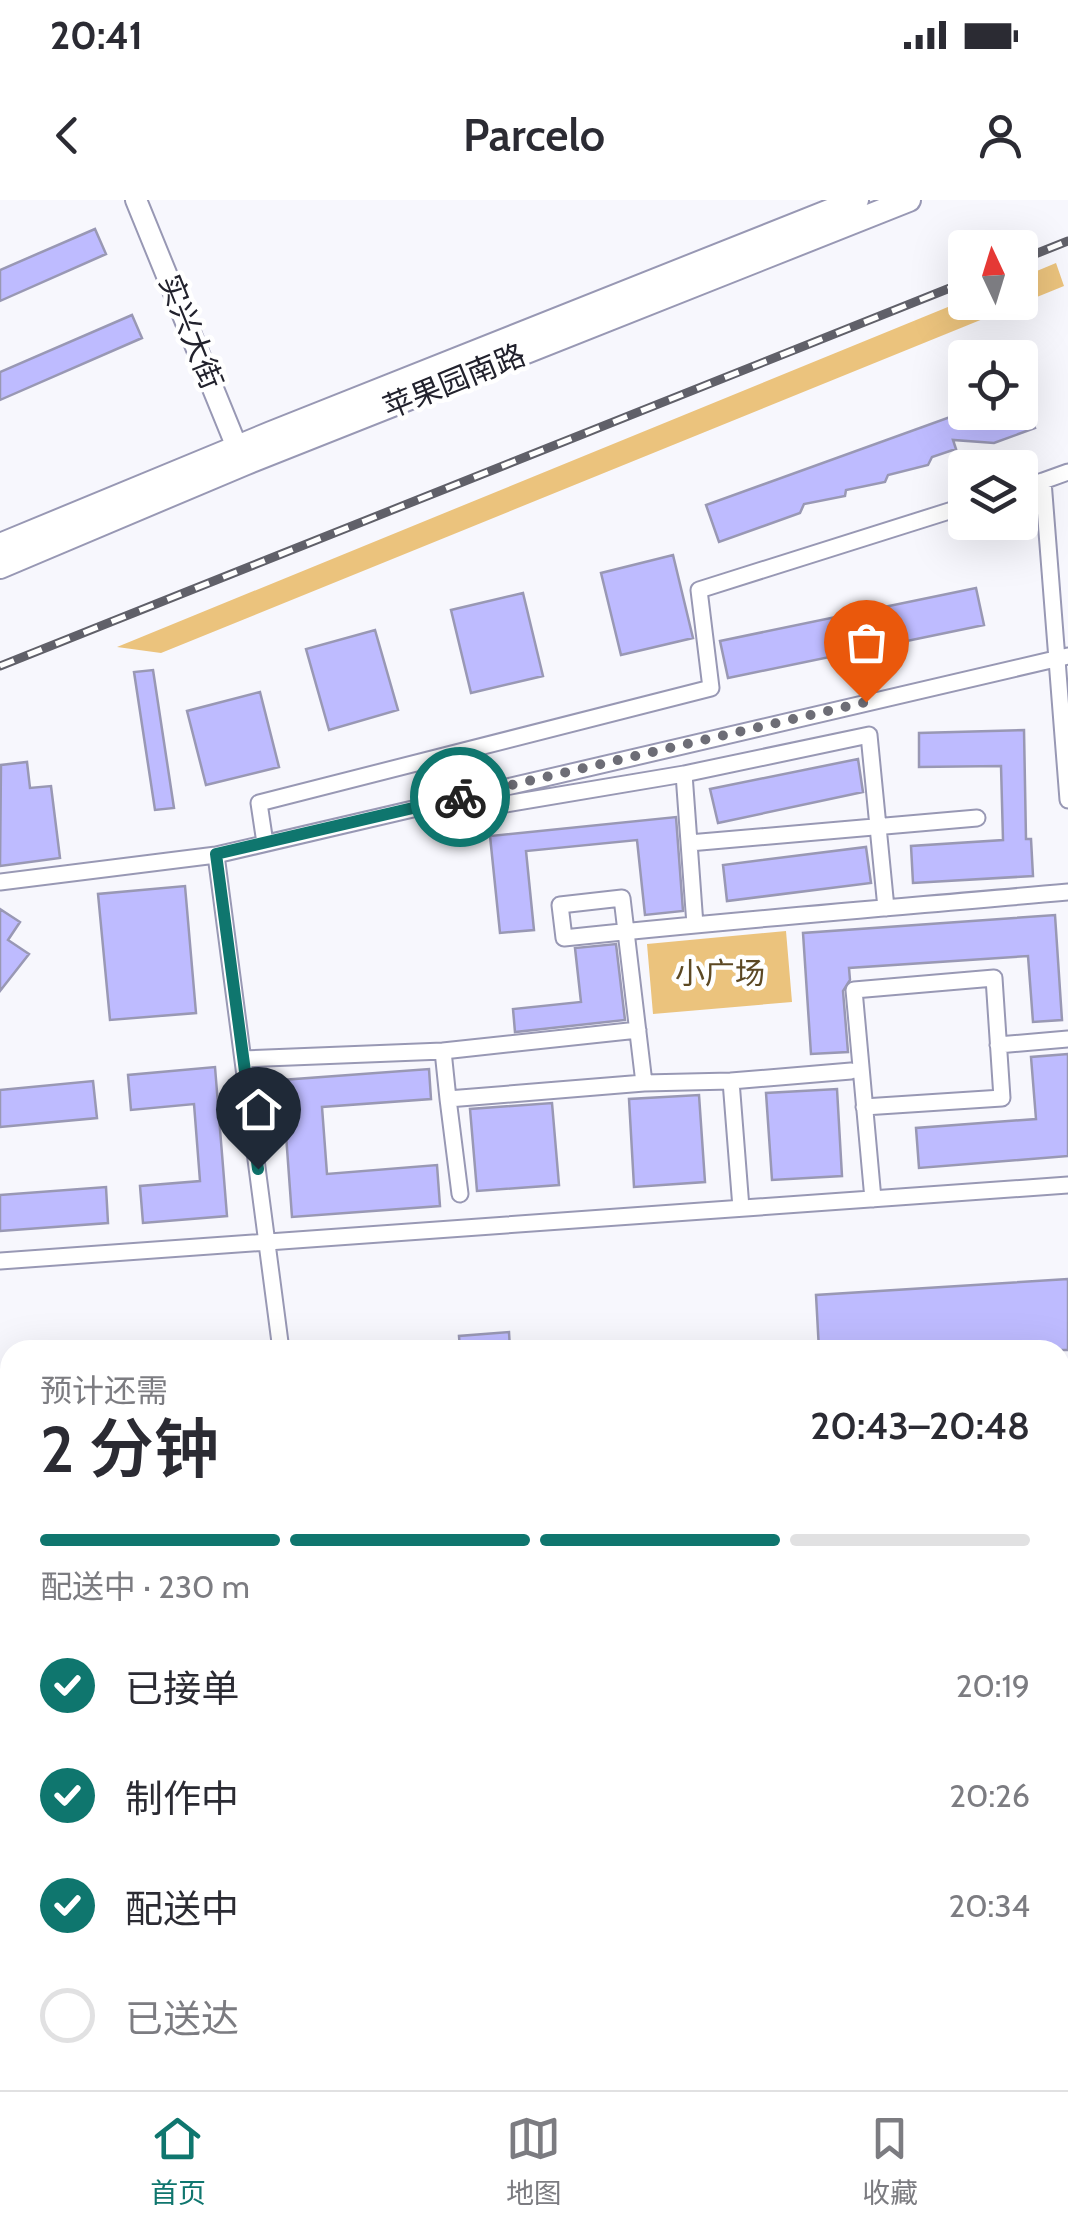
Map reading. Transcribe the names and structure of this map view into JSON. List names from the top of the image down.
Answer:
{
  "streets": {
    "main road": ["苹果园南路"],
    "street": ["实兴大街"]
  },
  "crossings": [
    ["实兴大街", "苹果园南路"]
  ],
  "parks": ["小广场"],
  "north": "top",
  "page": {
    "status": "20:41",
    "header": "Parcelo",
    "heading": ["2 分钟", "预计还需", "20:43–20:48"],
    "bar": "配送中 · 230 m",
    "list": [
      ["已接单", "20:19"],
      ["制作中", "20:26"],
      ["配送中", "20:34"],
      "已送达"
    ],
    "tabs": ["首页", "地图", "收藏"]
  }
}
